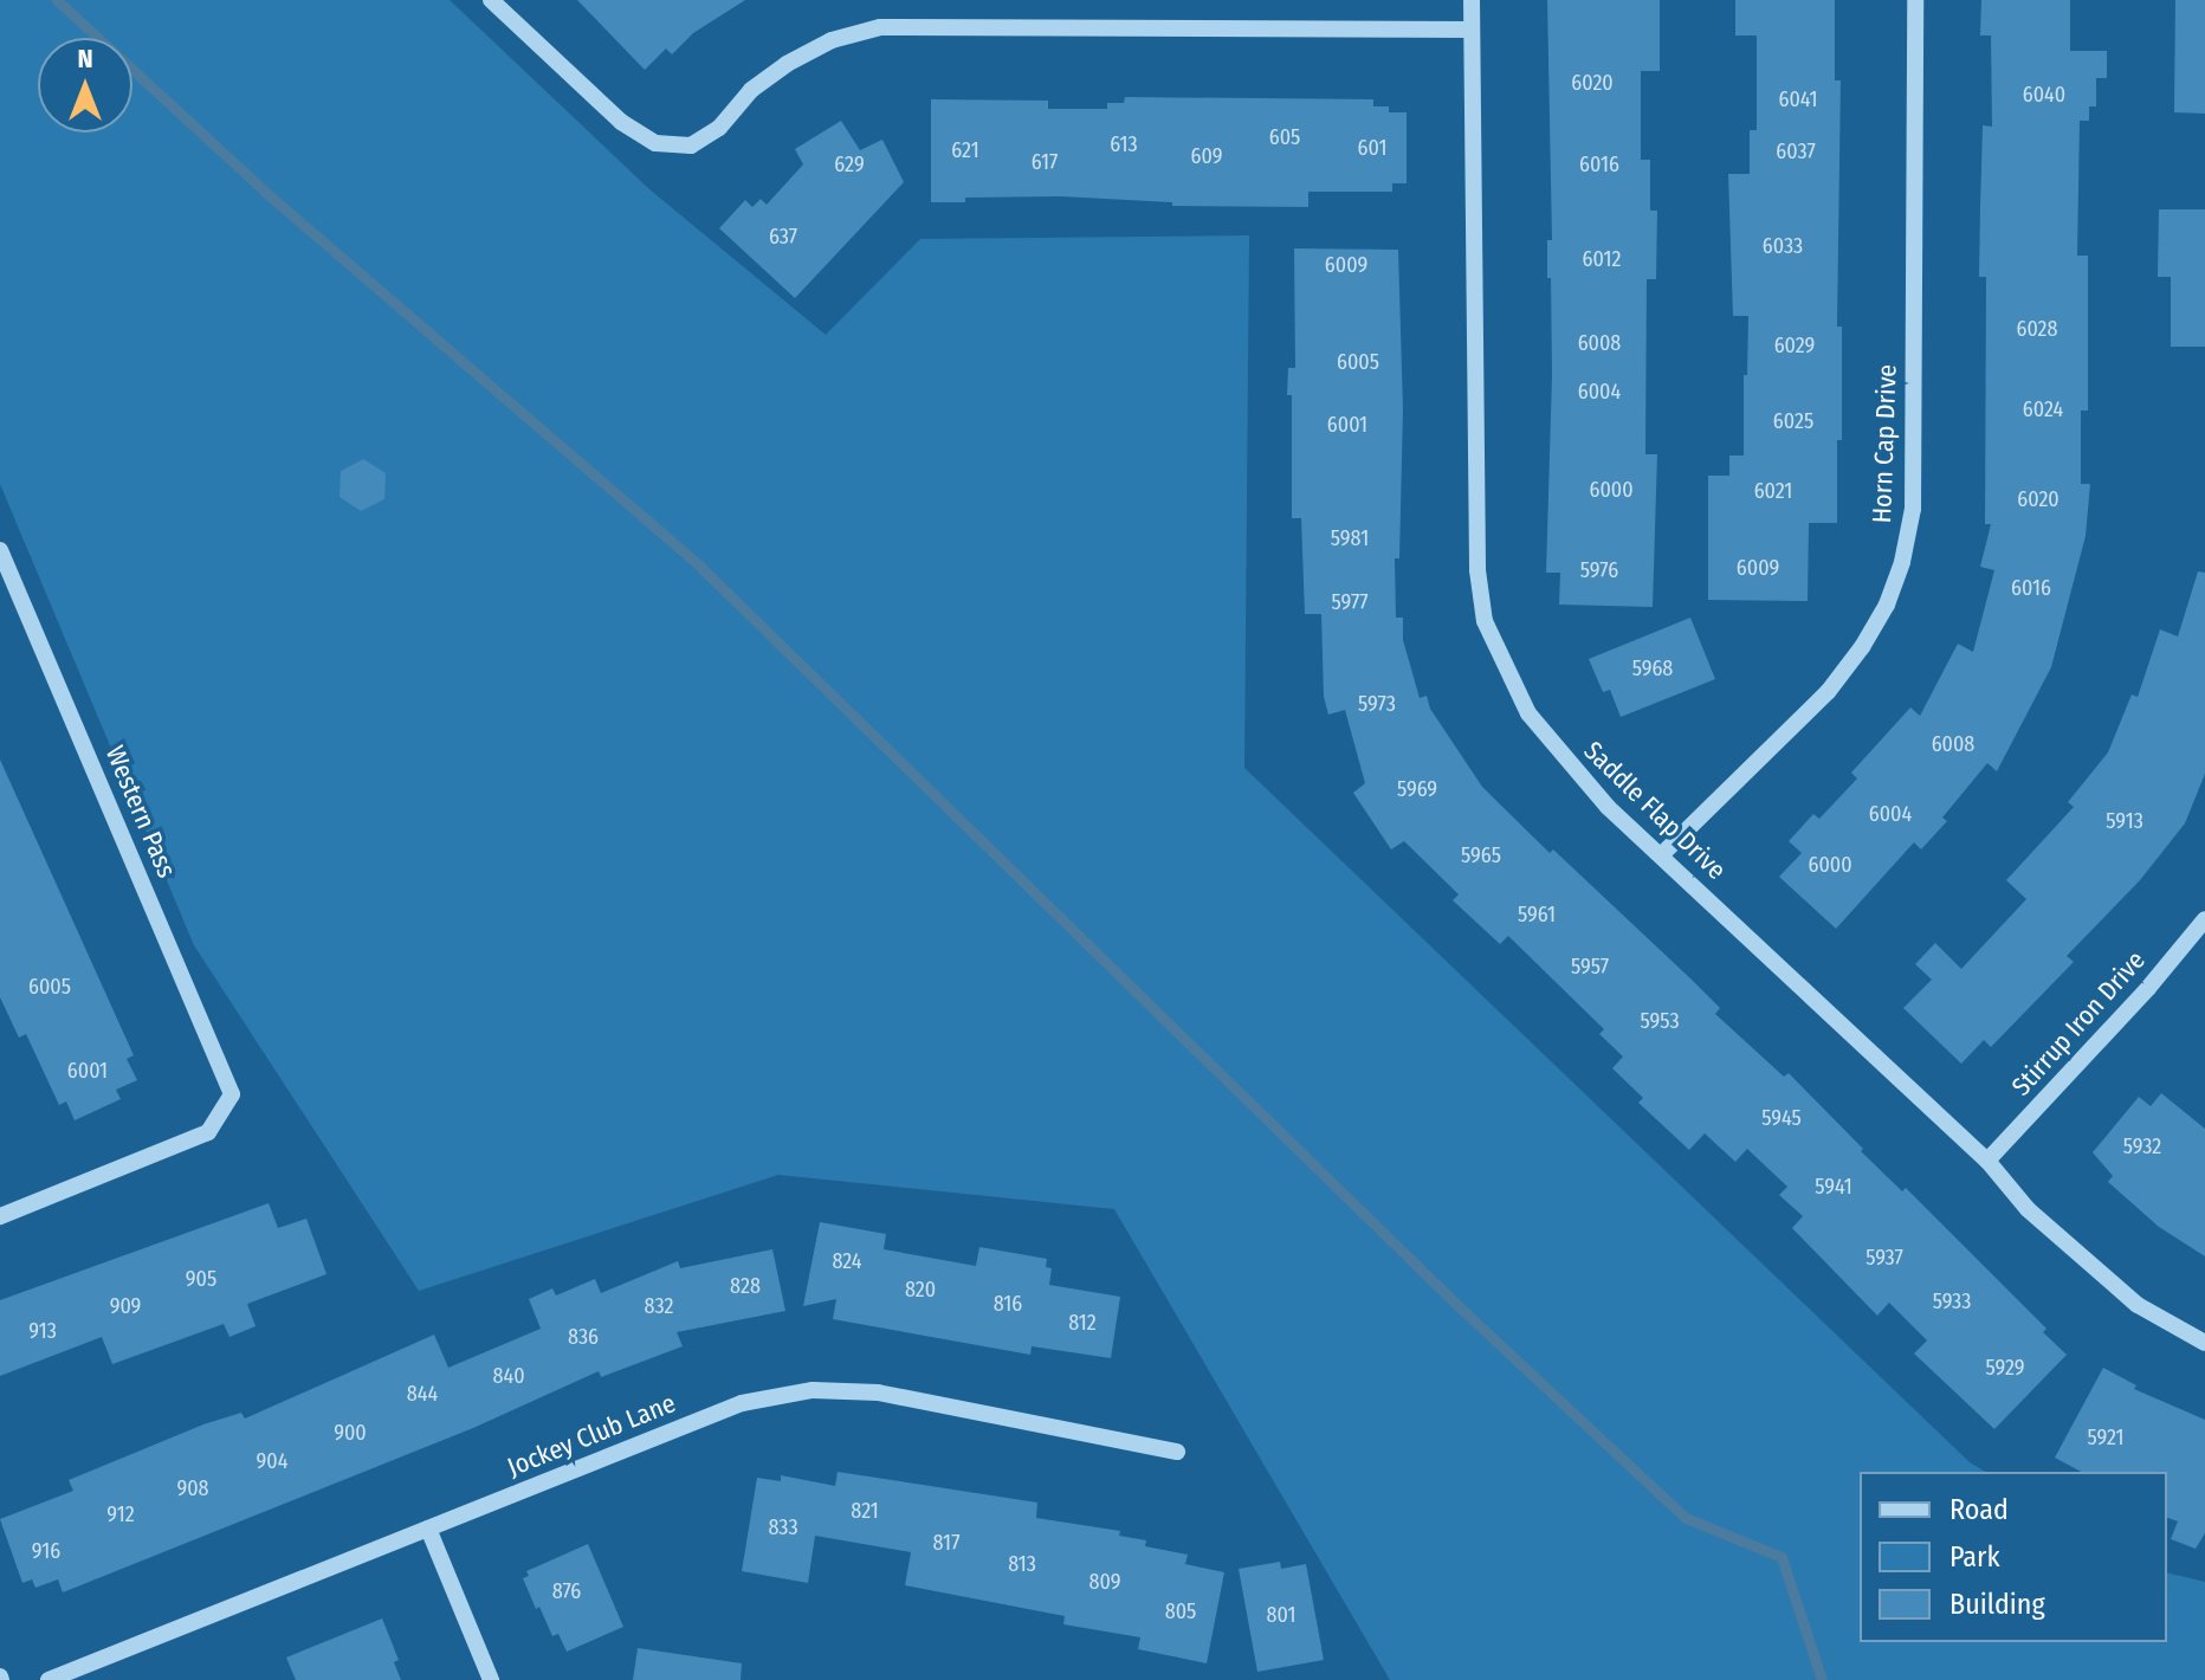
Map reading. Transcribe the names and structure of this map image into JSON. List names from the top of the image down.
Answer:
{
  "streets": {
    "street": [
      "Horn Cap Drive",
      "Saddle Flap Drive",
      "Western Pass",
      "Stirrup Iron Drive",
      "Jockey Club Lane"
    ]
  },
  "crossings": [
    ["Horn Cap Drive", "Saddle Flap Drive"],
    ["Saddle Flap Drive", "Stirrup Iron Drive"]
  ],
  "house_numbers": [
    "6020",
    "6040",
    "6041",
    "605",
    "613",
    "601",
    "621",
    "6037",
    "609",
    "617",
    "629",
    "6016",
    "637",
    "6033",
    "6012",
    "6009",
    "6028",
    "6008",
    "6029",
    "6005",
    "6004",
    "6024",
    "6025",
    "6001",
    "6000",
    "6021",
    "6020",
    "5981",
    "6009",
    "5976",
    "6016",
    "5977",
    "5968",
    "5973",
    "6008",
    "5969",
    "6004",
    "5913",
    "5965",
    "6000",
    "5961",
    "5957",
    "6005",
    "5953",
    "6001",
    "5945",
    "5932",
    "5941",
    "5937",
    "824",
    "905",
    "828",
    "820",
    "5933",
    "816",
    "909",
    "832",
    "812",
    "913",
    "836",
    "5929",
    "840",
    "844",
    "900",
    "5921",
    "904",
    "908",
    "821",
    "912",
    "833",
    "817",
    "916",
    "813",
    "809",
    "876",
    "805",
    "801"
  ],
  "legend": ["Road", "Park", "Building"],
  "north": "top"
}
